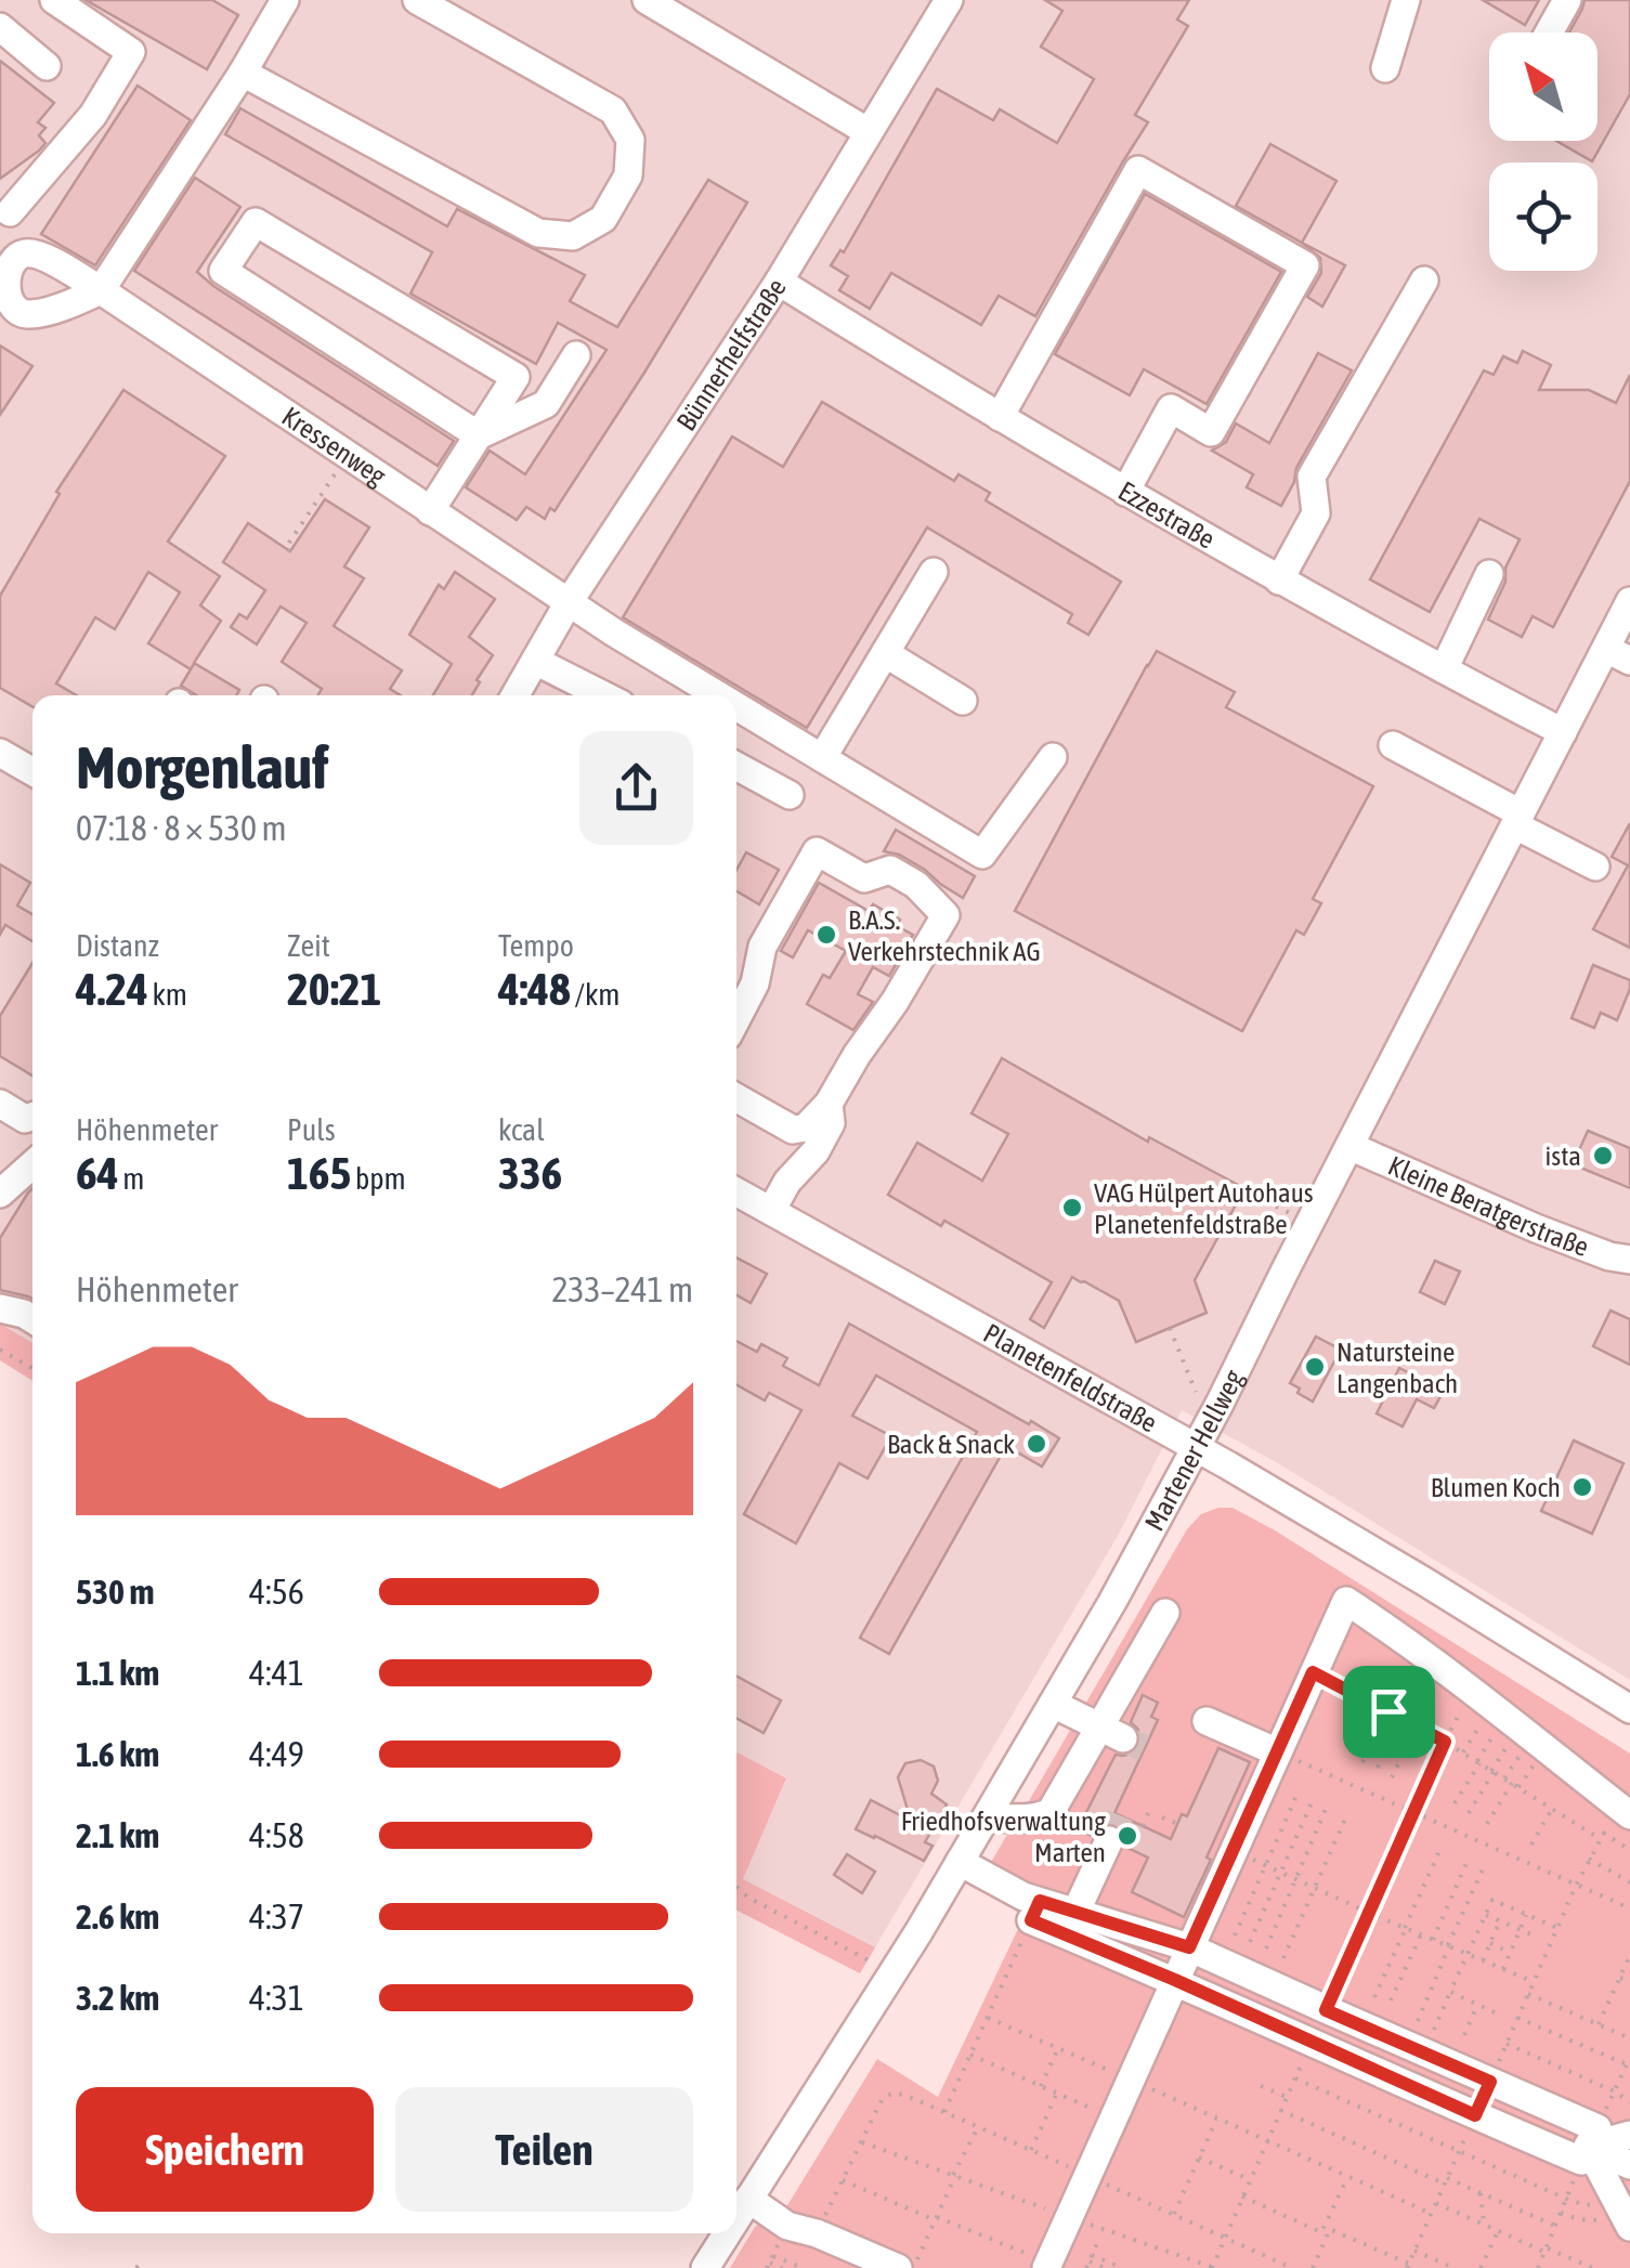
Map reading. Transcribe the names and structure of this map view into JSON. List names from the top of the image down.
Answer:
{
  "streets": {
    "street": [
      "Bünnerhelfstraße",
      "Kressenweg",
      "Ezzestraße",
      "Kleine Beratgerstraße",
      "Planetenfeldstraße",
      "Martener Hellweg"
    ]
  },
  "crossings": [
    ["Bünnerhelfstraße", "Kressenweg"],
    ["Bünnerhelfstraße", "Ezzestraße"],
    ["Ezzestraße", "Martener Hellweg"],
    ["Kleine Beratgerstraße", "Martener Hellweg"],
    ["Planetenfeldstraße", "Martener Hellweg"]
  ],
  "places": [
    "B.A.S. Verkehrstechnik AG",
    "ista",
    "VAG Hülpert Autohaus Planetenfeldstraße",
    "Natursteine Langenbach",
    "Back & Snack",
    "Blumen Koch",
    "Friedhofsverwaltung Marten"
  ],
  "north": "top left",
  "page": {
    "heading": ["Morgenlauf", "07:18 · 8 × 530 m"],
    "stats": [
      ["Distanz", "4.24 km"],
      ["Zeit", "20:21"],
      ["Tempo", "4:48 /km"],
      ["Höhenmeter", "64 m"],
      ["Puls", "165 bpm"],
      ["kcal", "336"]
    ],
    "chart": ["Höhenmeter", "233–241 m"],
    "list": [
      {
        "name": "530 m",
        "note": "4:56"
      },
      {
        "name": "1.1 km",
        "note": "4:41"
      },
      {
        "name": "1.6 km",
        "note": "4:49"
      },
      {
        "name": "2.1 km",
        "note": "4:58"
      },
      {
        "name": "2.6 km",
        "note": "4:37"
      },
      {
        "name": "3.2 km",
        "note": "4:31"
      }
    ],
    "buttons": ["Speichern", "Teilen"]
  }
}
